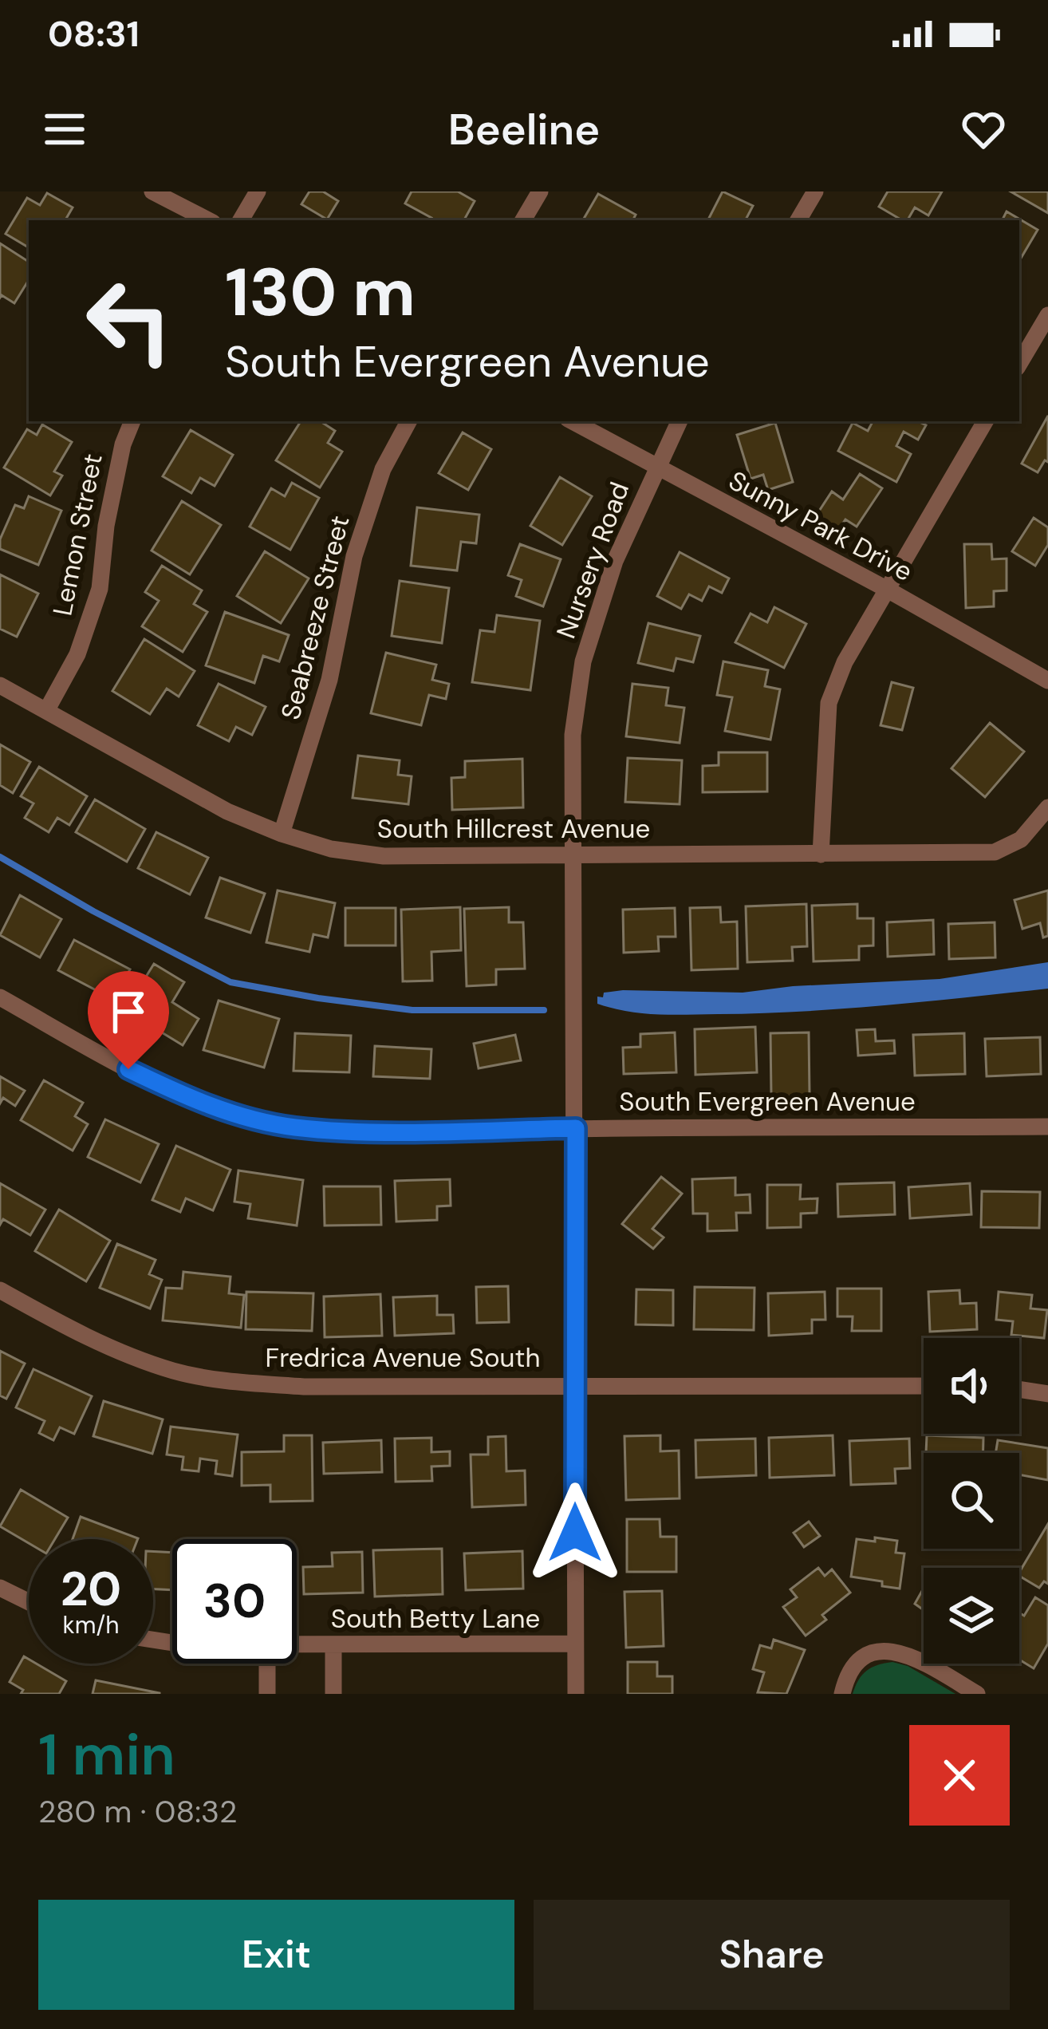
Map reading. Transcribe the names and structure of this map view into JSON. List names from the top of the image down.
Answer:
{
  "streets": {
    "street": [
      "Sunny Park Drive",
      "Lemon Street",
      "Nursery Road",
      "Seabreeze Street",
      "South Hillcrest Avenue",
      "South Evergreen Avenue",
      "Fredrica Avenue South",
      "South Betty Lane"
    ]
  },
  "crossings": [
    ["Sunny Park Drive", "Nursery Road"],
    ["Lemon Street", "South Hillcrest Avenue"],
    ["Nursery Road", "South Hillcrest Avenue"],
    ["Nursery Road", "South Evergreen Avenue"],
    ["Nursery Road", "Fredrica Avenue South"],
    ["Nursery Road", "South Betty Lane"],
    ["Seabreeze Street", "South Hillcrest Avenue"]
  ],
  "page": {
    "status": "08:31",
    "header": "Beeline",
    "turn": ["130 m", "South Evergreen Avenue"],
    "speed": "20 km/h",
    "limit": "30",
    "heading": ["1 min", "280 m · 08:32"],
    "buttons": ["Exit", "Share"]
  }
}
